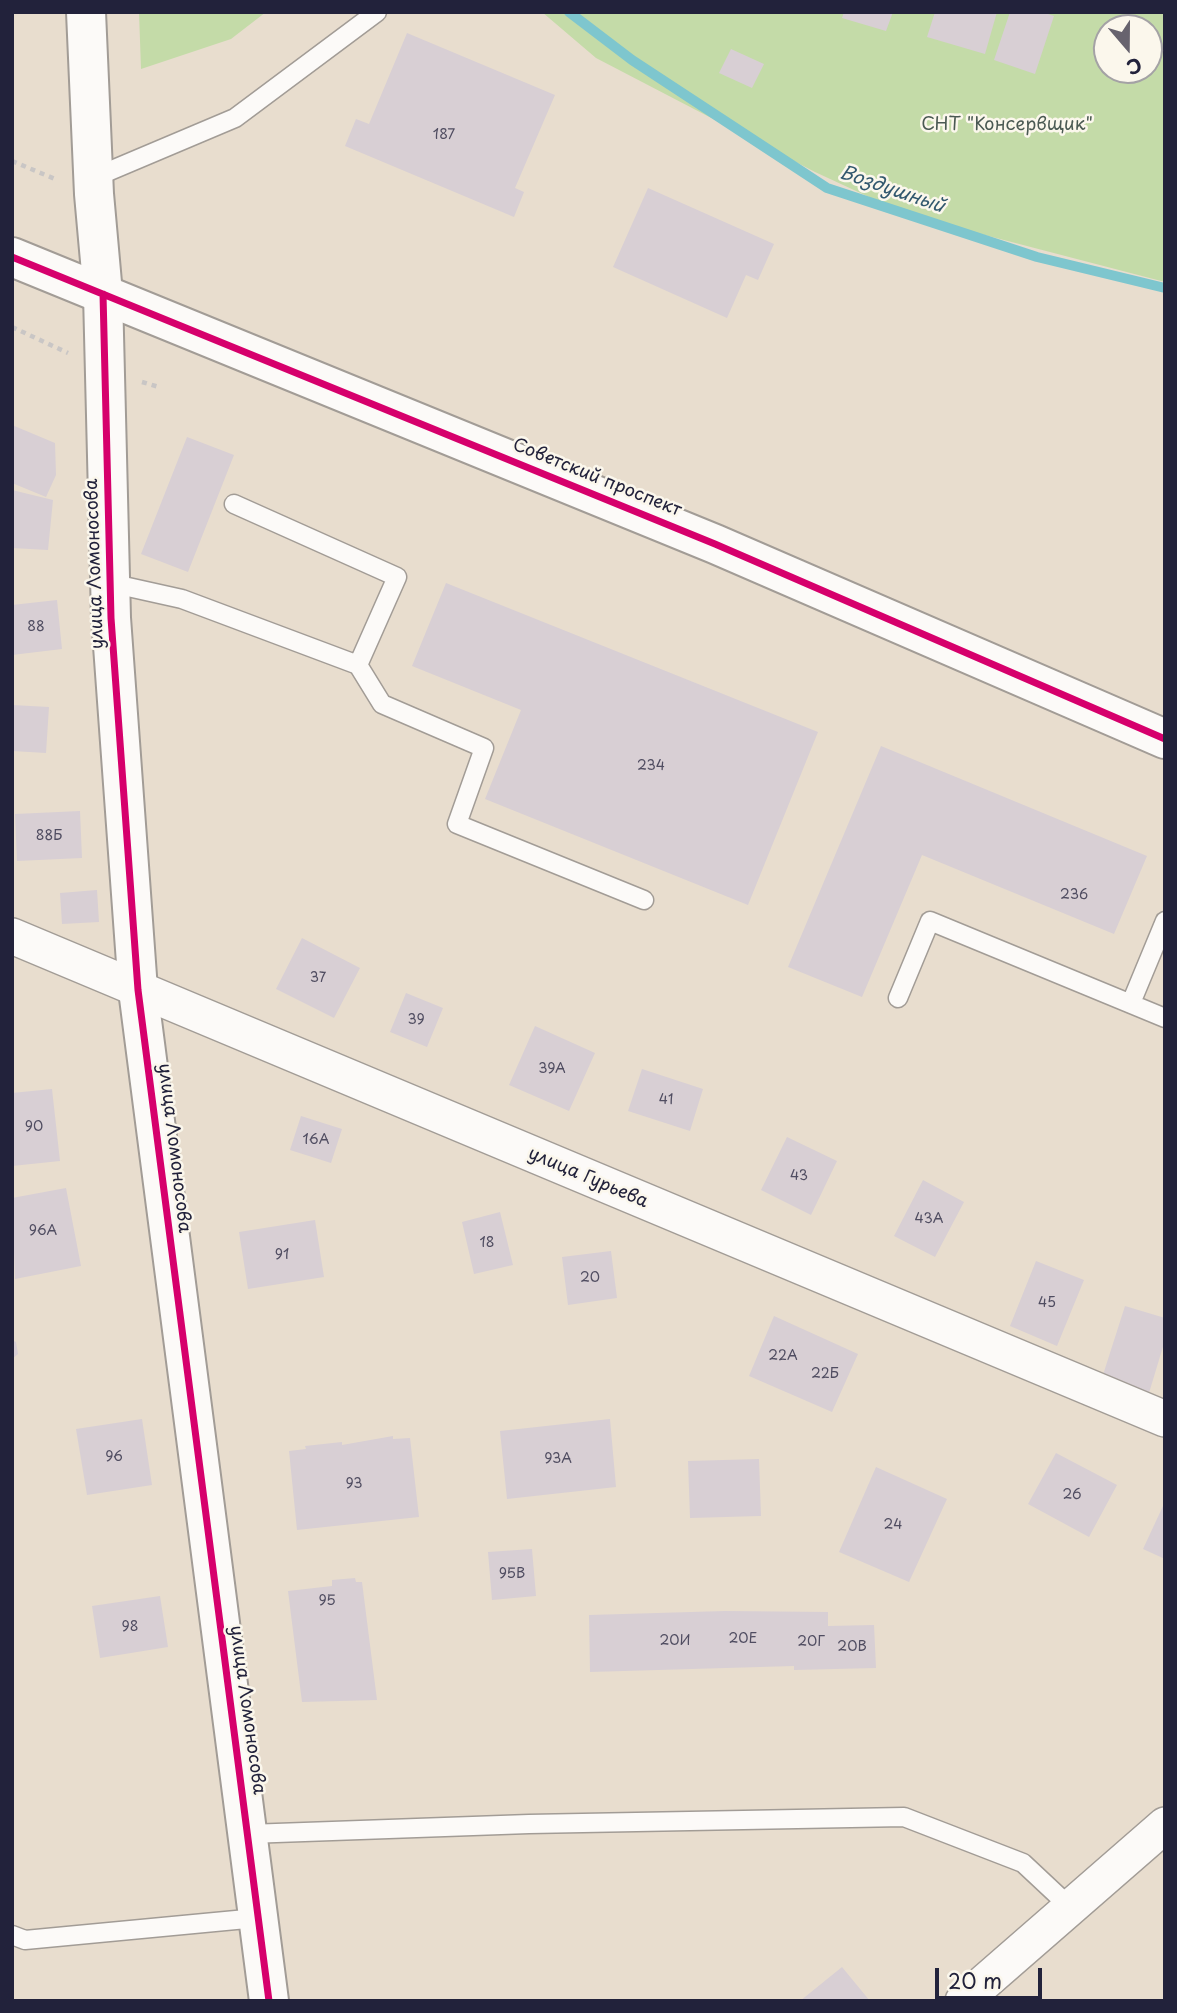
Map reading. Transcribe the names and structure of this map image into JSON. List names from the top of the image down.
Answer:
{
  "streets": {
    "street": ["Советский проспект", "улица Ломоносова", "улица Гурьева"]
  },
  "crossings": [
    ["Советский проспект", "улица Ломоносова"],
    ["улица Ломоносова", "улица Гурьева"]
  ],
  "water": ["Воздушный"],
  "parks": ["СНТ \"Консервщик\""],
  "house_numbers": [
    "187",
    "88",
    "234",
    "88Б",
    "236",
    "37",
    "39",
    "39А",
    "41",
    "90",
    "16А",
    "43",
    "43А",
    "96А",
    "18",
    "91",
    "20",
    "45",
    "22А",
    "22Б",
    "96",
    "93А",
    "93",
    "26",
    "24",
    "95В",
    "95",
    "98",
    "20Е",
    "20И",
    "20Г",
    "20В"
  ],
  "scale_bar": "20 m",
  "north": "bottom"
}
